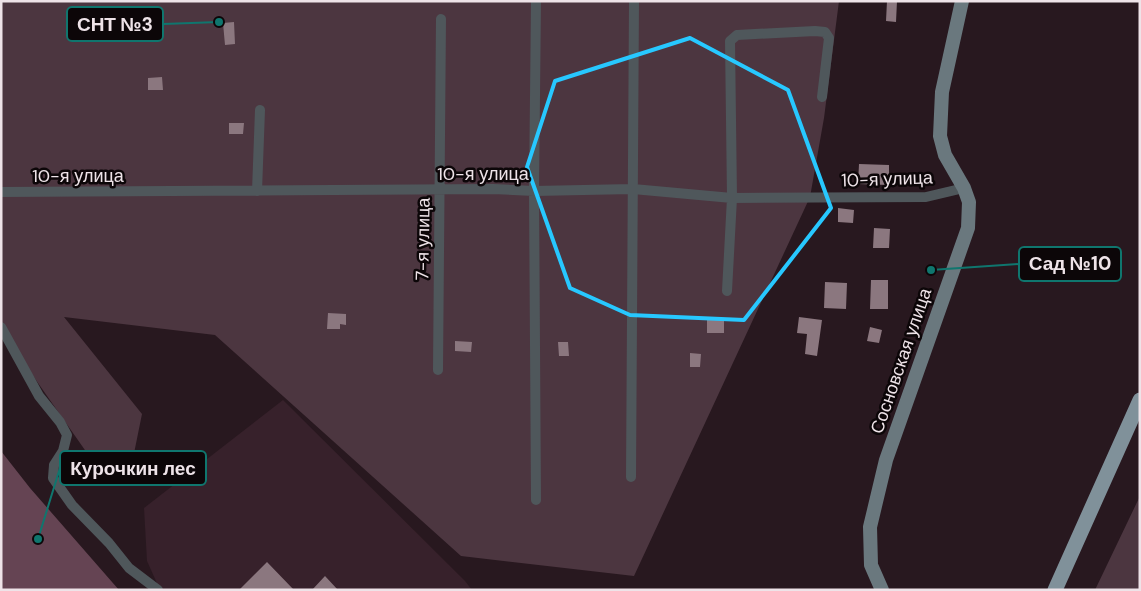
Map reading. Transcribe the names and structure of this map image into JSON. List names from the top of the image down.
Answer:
{
  "streets": {
    "street": ["10-я улица", "7-я улица", "Сосновская улица"]
  },
  "crossings": [
    ["10-я улица", "7-я улица"],
    ["10-я улица", "Сосновская улица"]
  ],
  "places": ["СНТ №3", "Сад №10", "Курочкин лес"]
}
